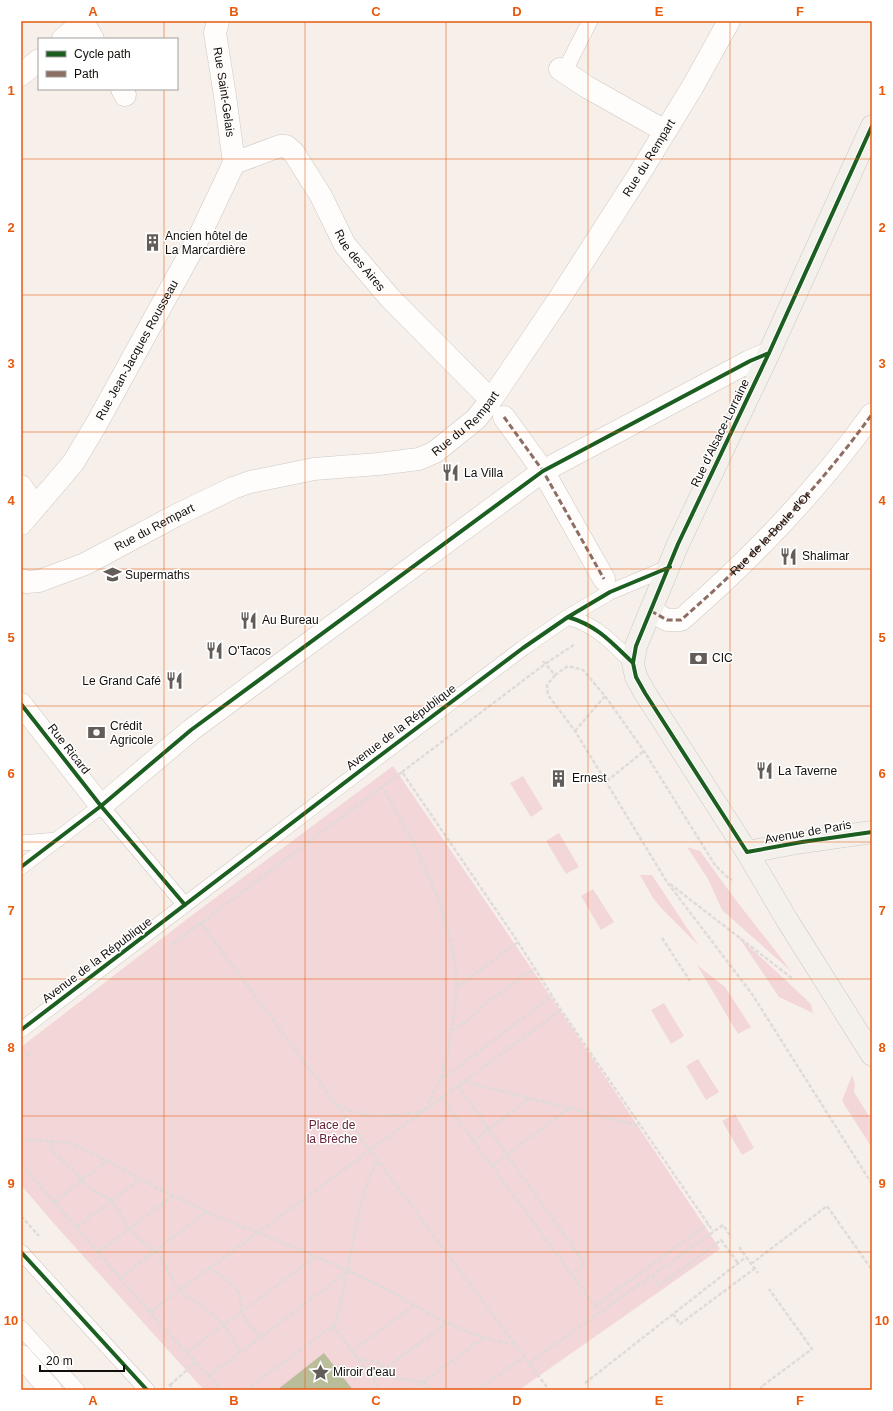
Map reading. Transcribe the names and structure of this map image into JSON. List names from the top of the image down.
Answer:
{
  "streets": {
    "main road": ["Rue d'Alsace-Lorraine", "Avenue de Paris"],
    "street": [
      "Rue Saint-Gelais",
      "Rue du Rempart",
      "Rue des Aires",
      "Rue Jean-Jacques Rousseau",
      "Rue de la Boule d'Or",
      "Rue Ricard"
    ],
    "lane": ["Avenue de la République"]
  },
  "crossings": [
    ["Rue Saint-Gelais", "Rue des Aires"],
    ["Rue Saint-Gelais", "Rue Jean-Jacques Rousseau"],
    ["Rue du Rempart", "Rue des Aires"],
    ["Rue des Aires", "Rue Jean-Jacques Rousseau"],
    ["Rue d'Alsace-Lorraine", "Rue de la Boule d'Or"],
    ["Rue d'Alsace-Lorraine", "Avenue de la République"]
  ],
  "parks": ["Place de la Brèche"],
  "places": {
    "building": ["Ancien hôtel de La Marcardière", "Ernest"],
    "restaurant": [
      "La Villa",
      "Shalimar",
      "Au Bureau",
      "O'Tacos",
      "Le Grand Café",
      "La Taverne"
    ],
    "school or university": ["Supermaths"],
    "bank": ["CIC", "Crédit Agricole"],
    "place": ["Miroir d'eau"]
  },
  "legend": ["Cycle path", "Path"],
  "scale_bar": "20 m",
  "grid": {
    "columns": [
      "A",
      "B",
      "C",
      "D",
      "E",
      "F"
    ],
    "rows": [
      "1",
      "2",
      "3",
      "4",
      "5",
      "6",
      "7",
      "8",
      "9",
      "10"
    ]
  }
}
